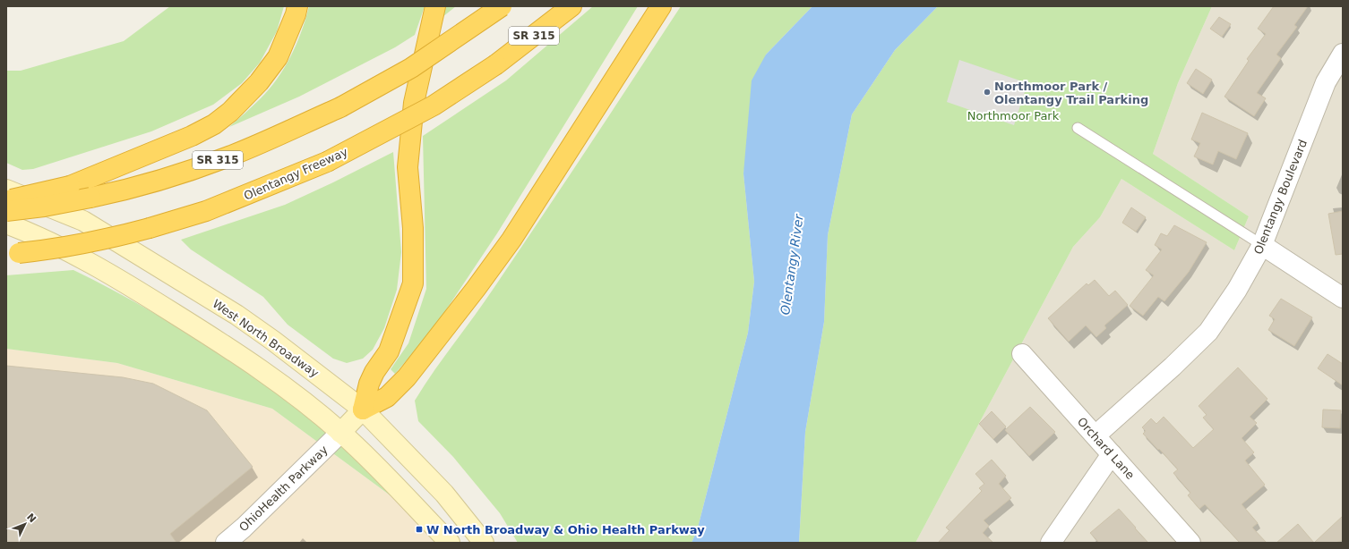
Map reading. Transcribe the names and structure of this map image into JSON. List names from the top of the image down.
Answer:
{
  "streets": {
    "highway": ["SR 315", "Olentangy Freeway"],
    "main road": ["West North Broadway"],
    "street": ["Olentangy Boulevard", "Orchard Lane", "OhioHealth Parkway"]
  },
  "crossings": [
    ["Olentangy Boulevard", "Orchard Lane"]
  ],
  "water": ["Olentangy River"],
  "parks": ["Northmoor Park"],
  "places": {
    "other": ["Northmoor Park / Olentangy Trail Parking"],
    "transit": ["W North Broadway & Ohio Health Parkway"]
  },
  "north": "top right"
}
